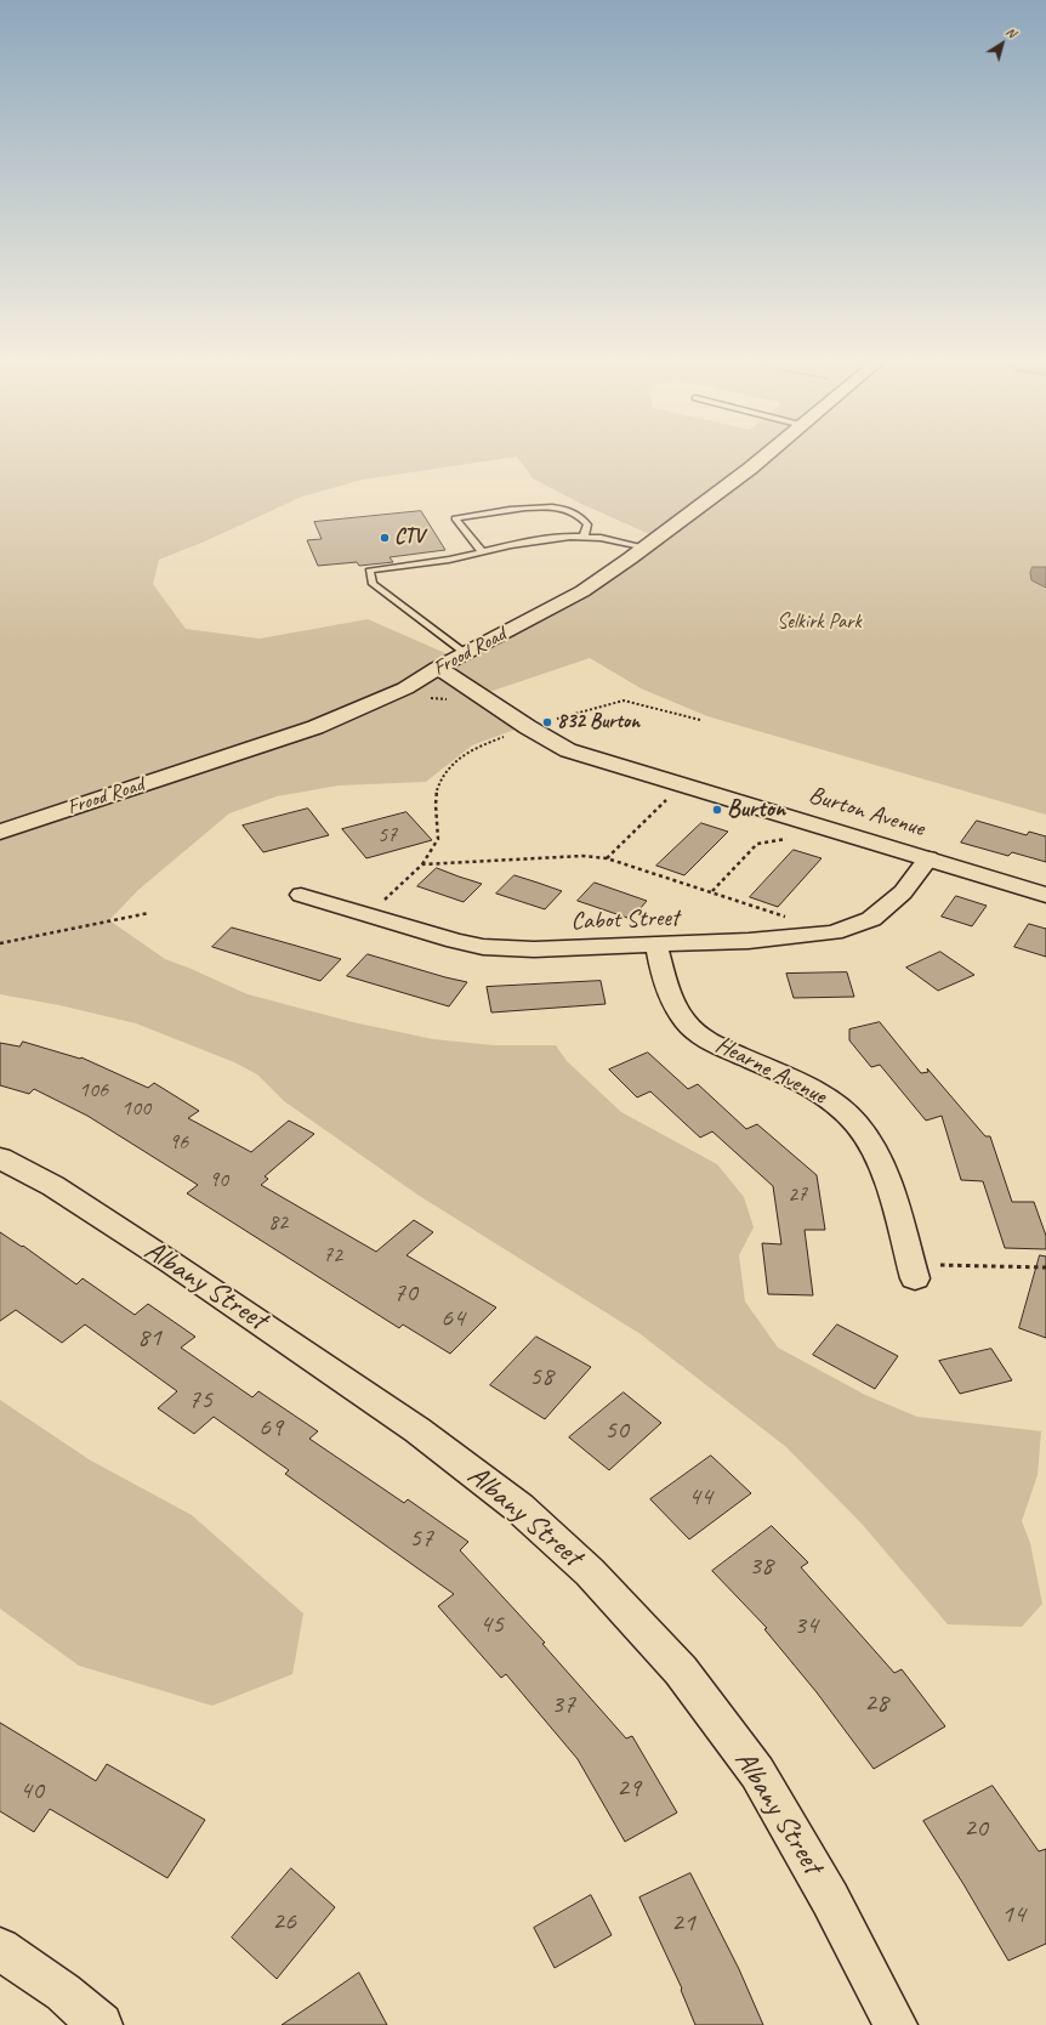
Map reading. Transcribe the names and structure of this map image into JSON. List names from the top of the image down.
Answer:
{
  "streets": {
    "street": [
      "Frood Road",
      "Burton Avenue",
      "Cabot Street",
      "Hearne Avenue",
      "Albany Street"
    ]
  },
  "crossings": [
    ["Frood Road", "Burton Avenue"],
    ["Burton Avenue", "Cabot Street"],
    ["Cabot Street", "Hearne Avenue"]
  ],
  "parks": ["Selkirk Park"],
  "places": ["CTV", "832 Burton", "Burton"],
  "house_numbers": [
    "57",
    "106",
    "100",
    "96",
    "90",
    "27",
    "82",
    "72",
    "70",
    "64",
    "81",
    "58",
    "75",
    "69",
    "50",
    "44",
    "57",
    "38",
    "45",
    "34",
    "28",
    "37",
    "29",
    "40",
    "20",
    "14",
    "26",
    "21"
  ],
  "north": "top right"
}
